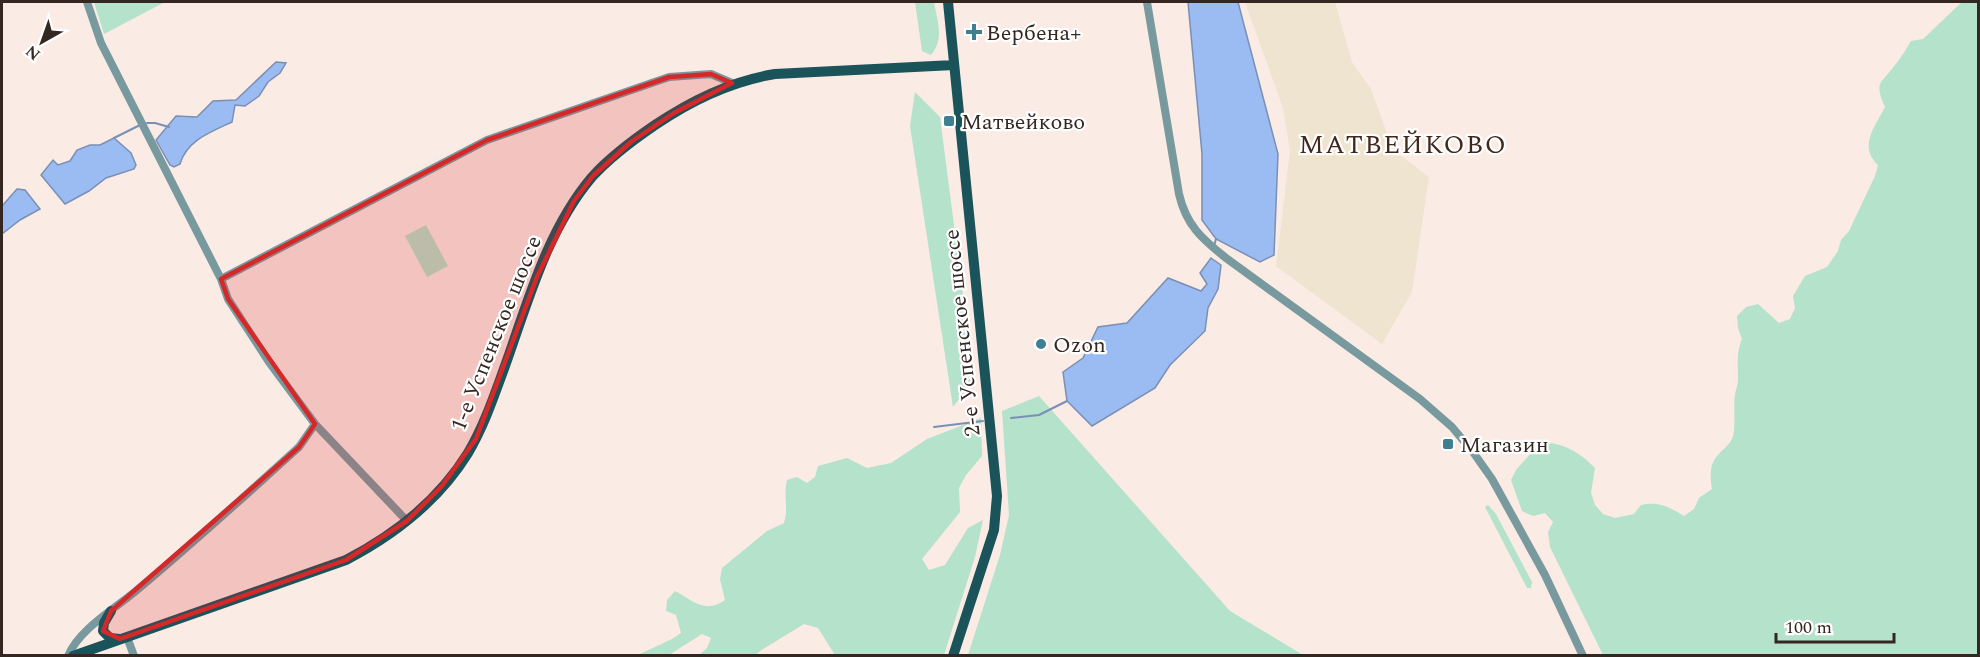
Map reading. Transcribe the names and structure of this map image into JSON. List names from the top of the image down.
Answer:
{
  "streets": {
    "main road": ["1-е Успенское шоссе", "2-е Успенское шоссе"]
  },
  "crossings": [
    ["1-е Успенское шоссе", "2-е Успенское шоссе"]
  ],
  "districts": ["МАТВЕЙКОВО"],
  "places": {
    "health": ["Вербена+"],
    "transit": ["Матвейково", "Магазин"],
    "other": ["Ozon"]
  },
  "scale_bar": "100 m",
  "north": "bottom left"
}
